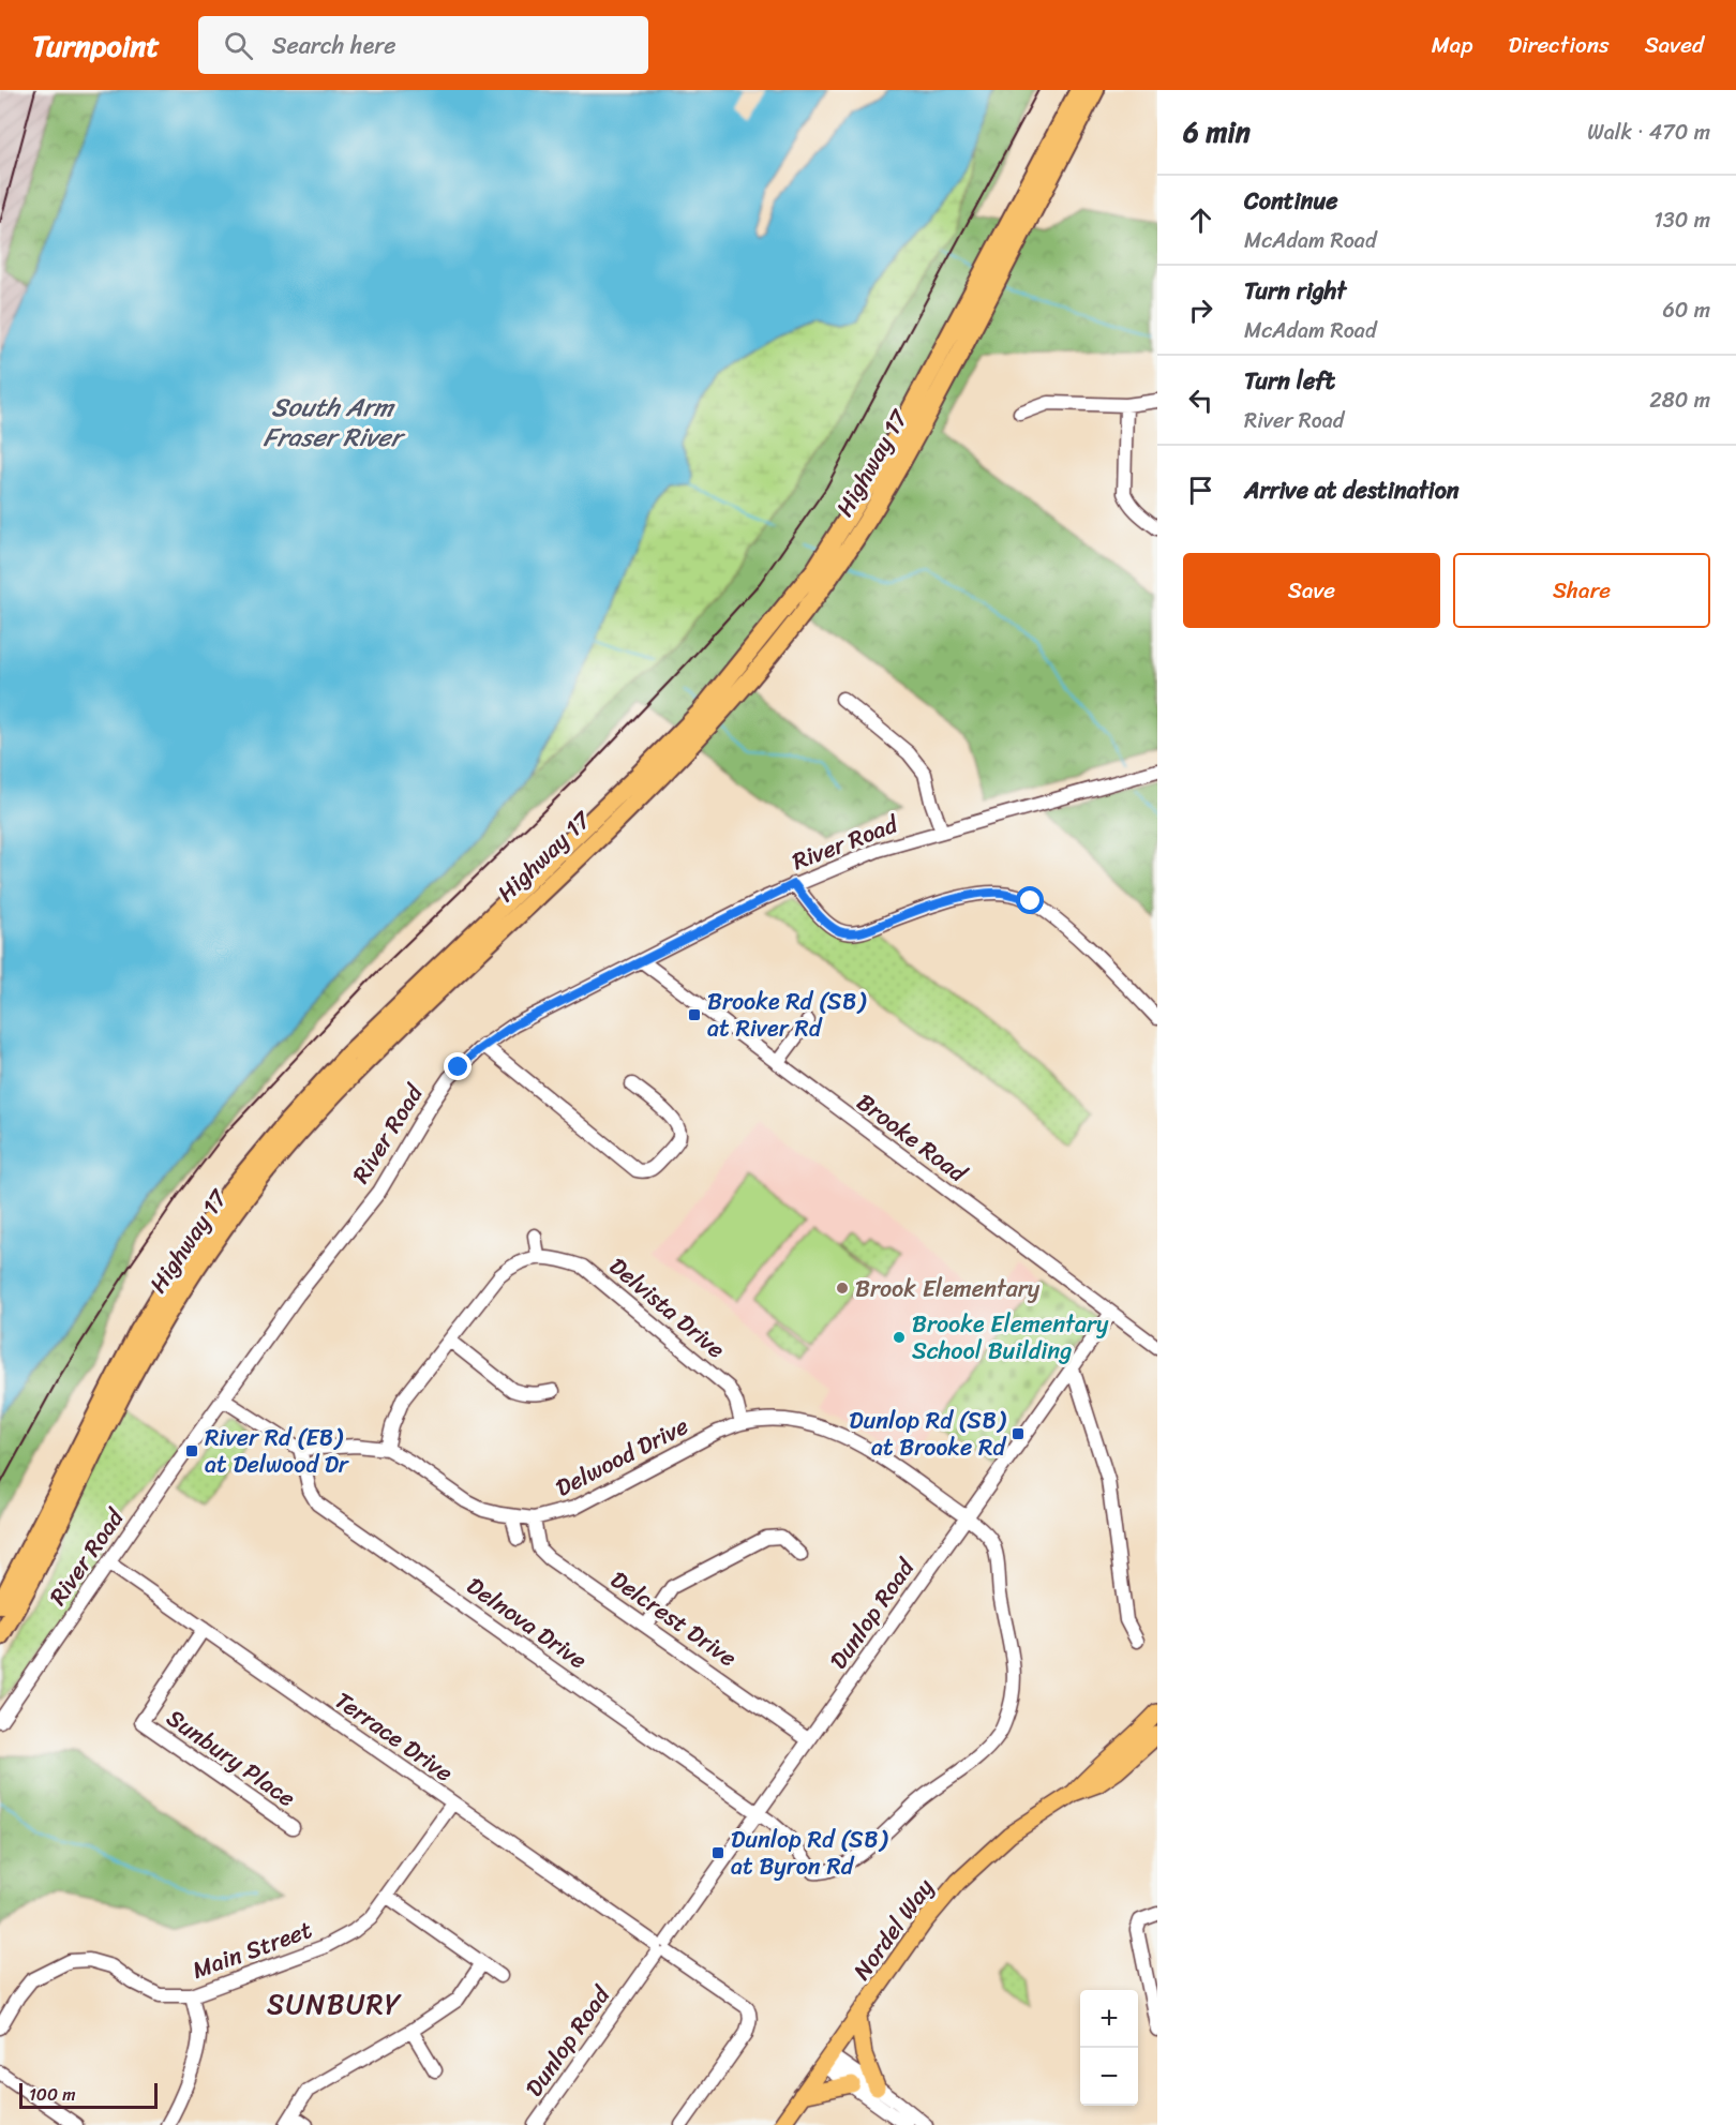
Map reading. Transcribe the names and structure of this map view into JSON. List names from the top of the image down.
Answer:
{
  "streets": {
    "highway": ["Highway 17"],
    "main road": ["Nordel Way"],
    "street": [
      "River Road",
      "Brooke Road",
      "Delvista Drive",
      "Delwood Drive",
      "Dunlop Road",
      "Delcrest Drive",
      "Delnova Drive",
      "Terrace Drive",
      "Sunbury Place",
      "Main Street"
    ]
  },
  "crossings": [
    ["River Road", "Brooke Road"],
    ["River Road", "Terrace Drive"],
    ["Brooke Road", "Dunlop Road"],
    ["Delvista Drive", "Delwood Drive"],
    ["Delwood Drive", "Dunlop Road"],
    ["Delwood Drive", "Delcrest Drive"],
    ["Delwood Drive", "Delnova Drive"],
    ["Dunlop Road", "Delcrest Drive"],
    ["Dunlop Road", "Delnova Drive"],
    ["Dunlop Road", "Terrace Drive"],
    ["Terrace Drive", "Sunbury Place"],
    ["Terrace Drive", "Main Street"]
  ],
  "districts": ["SUNBURY"],
  "water": ["South Arm Fraser River"],
  "places": {
    "transit": [
      "Brooke Rd (SB) at River Rd",
      "Dunlop Rd (SB) at Brooke Rd",
      "River Rd (EB) at Delwood Dr",
      "Dunlop Rd (SB) at Byron Rd"
    ],
    "other": ["Brook Elementary", "Brooke Elementary School Building"]
  },
  "scale_bar": "100 m",
  "page": {
    "header": "Turnpoint",
    "search": "Search here",
    "nav": ["Map", "Directions", "Saved"],
    "heading": ["6 min", "Walk · 470 m"],
    "list": [
      ["Continue", "McAdam Road", "130 m"],
      ["Turn right", "McAdam Road", "60 m"],
      ["Turn left", "River Road", "280 m"],
      "Arrive at destination"
    ],
    "buttons": ["Save", "Share"],
    "map_buttons": ["+", "−"],
    "scale": "100 m"
  }
}
